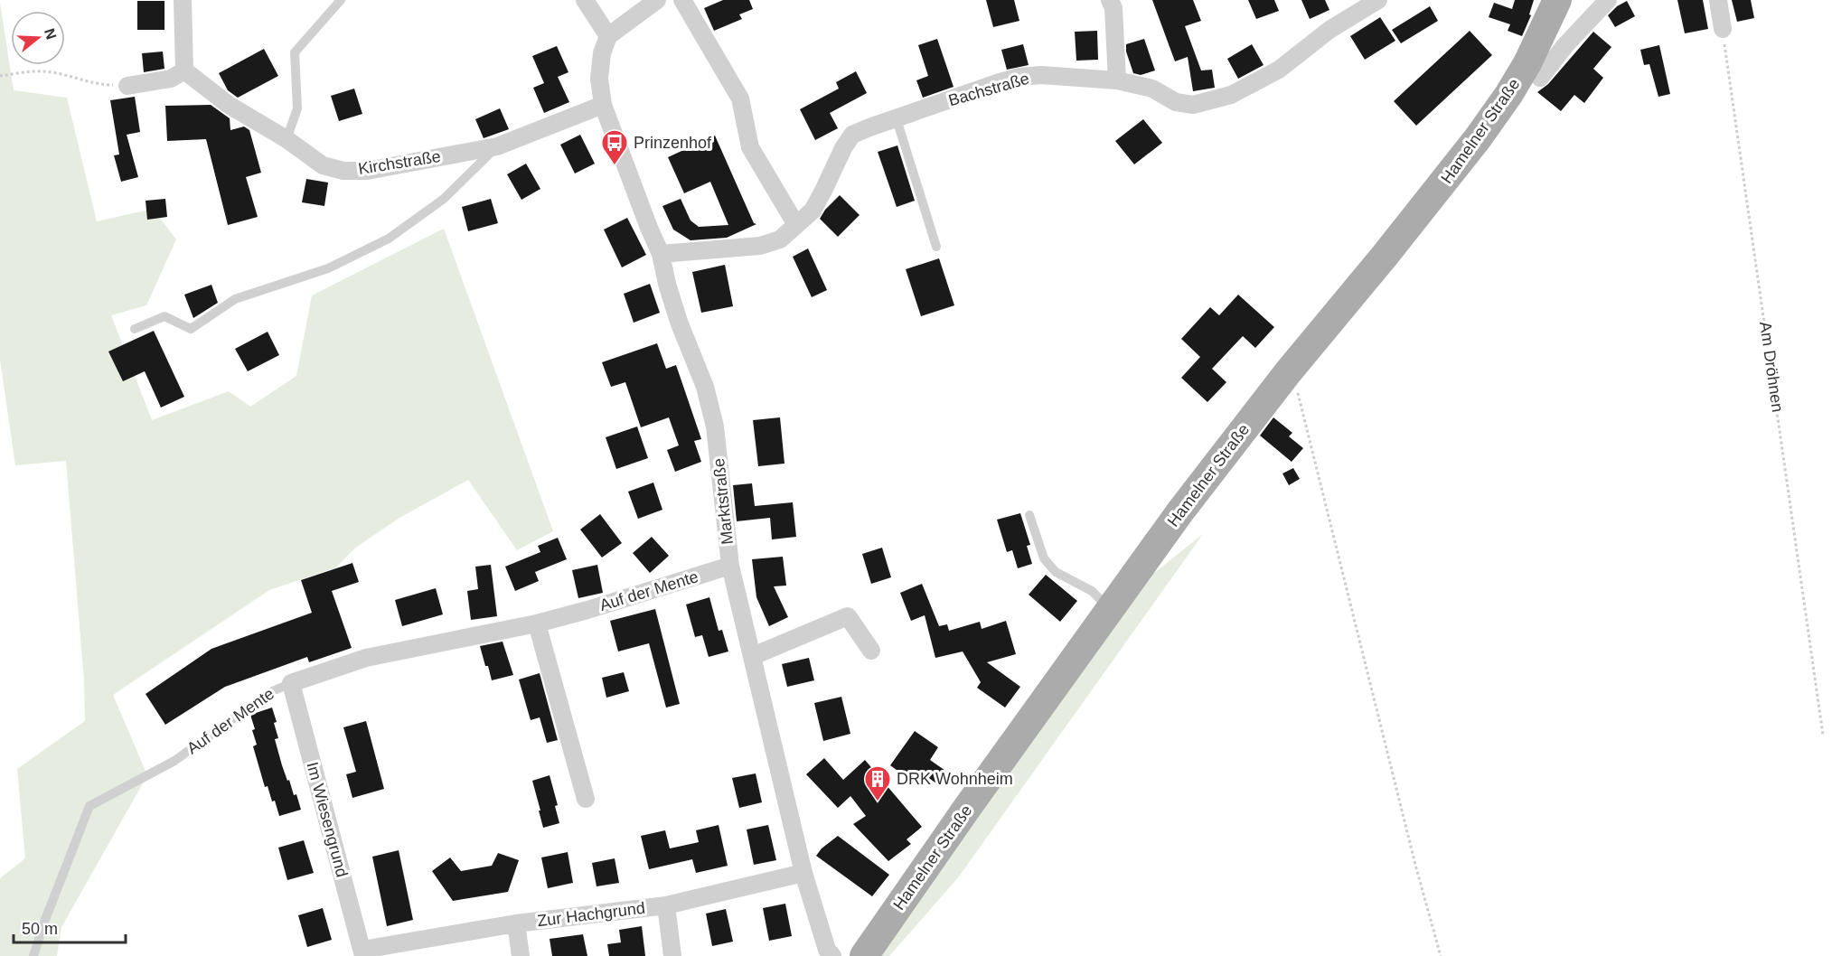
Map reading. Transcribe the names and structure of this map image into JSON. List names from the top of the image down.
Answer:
{
  "streets": {
    "main road": ["Hamelner Straße"],
    "street": [
      "Bachstraße",
      "Kirchstraße",
      "Marktstraße",
      "Auf der Mente",
      "Im Wiesengrund",
      "Zur Hachgrund"
    ],
    "path": ["Am Dröhnen"]
  },
  "crossings": [
    ["Bachstraße", "Marktstraße"],
    ["Kirchstraße", "Marktstraße"],
    ["Marktstraße", "Auf der Mente"],
    ["Marktstraße", "Zur Hachgrund"],
    ["Auf der Mente", "Im Wiesengrund"],
    ["Im Wiesengrund", "Zur Hachgrund"]
  ],
  "places": {
    "bus stop": ["Prinzenhof"],
    "building": ["DRK Wohnheim"]
  },
  "scale_bar": "50 m",
  "north": "right"
}
